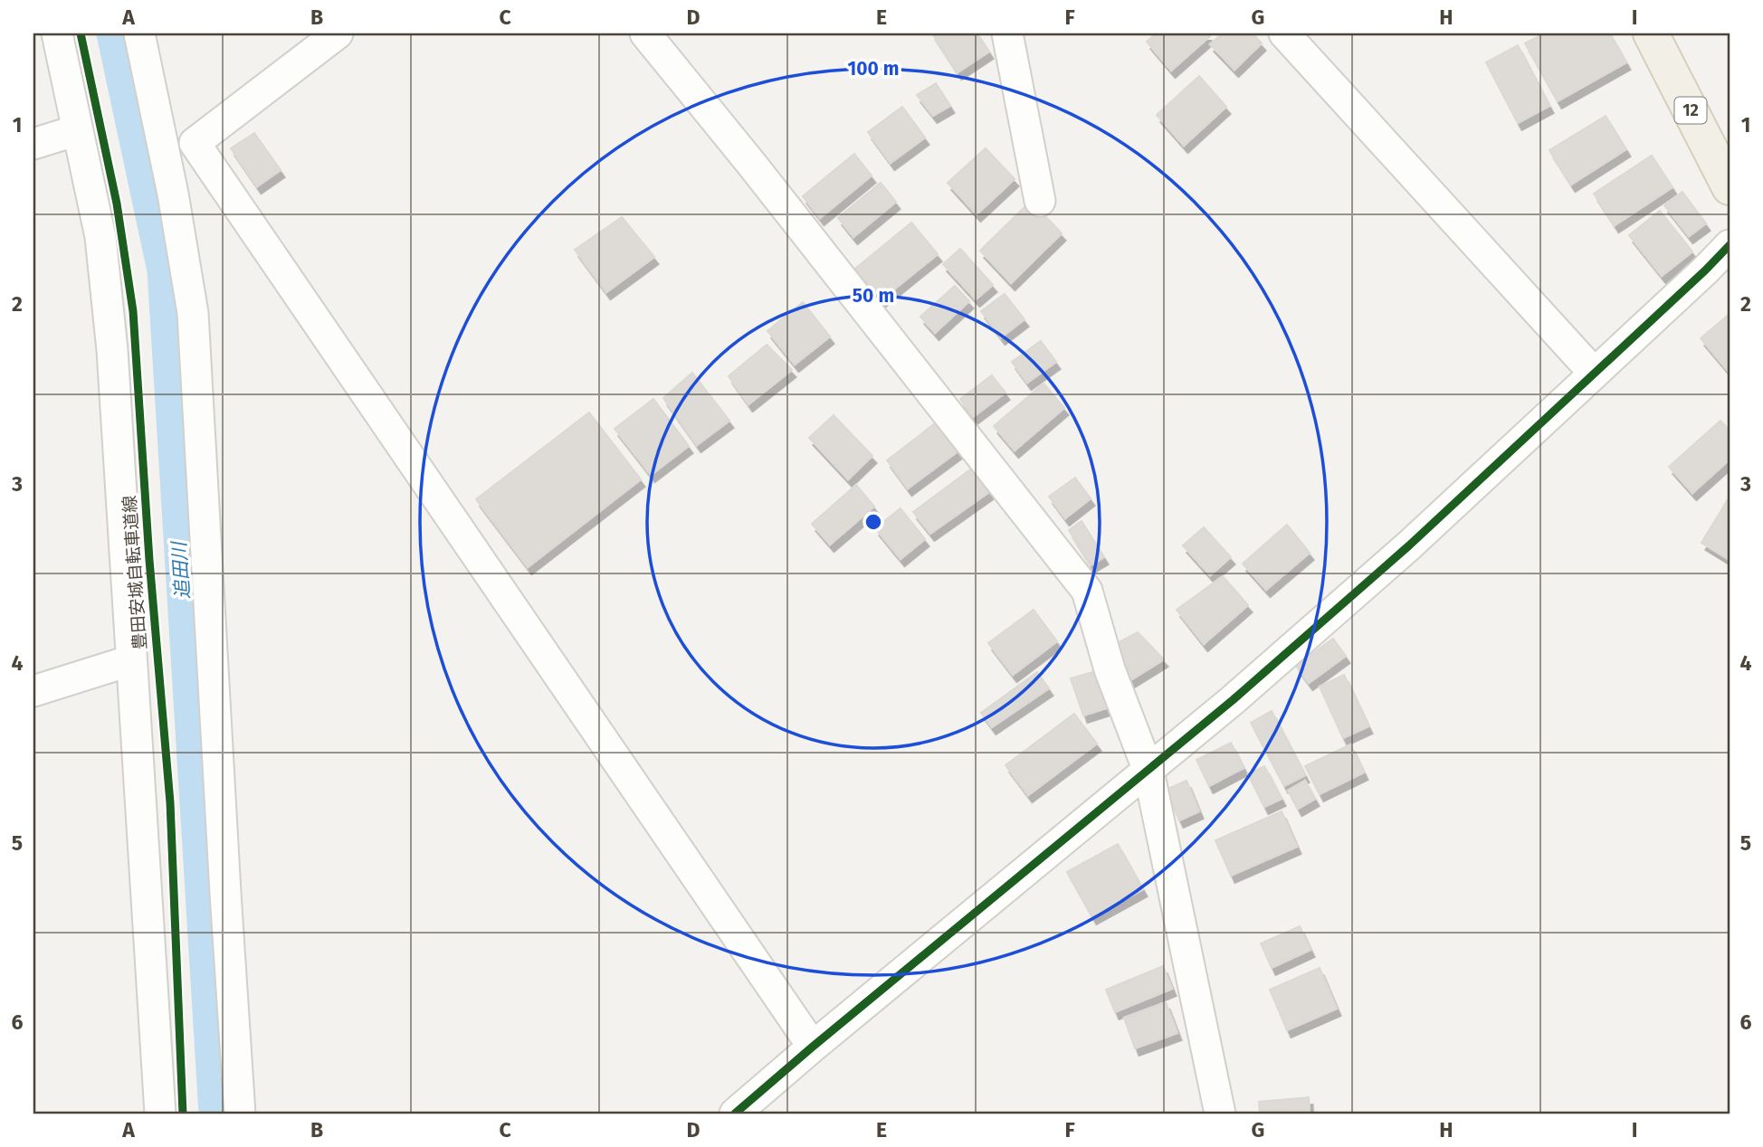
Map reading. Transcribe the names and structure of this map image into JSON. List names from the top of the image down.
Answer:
{
  "streets": {
    "main road": ["12"],
    "cycle path": ["豊田安城自転車道線"]
  },
  "water": ["追田川"],
  "grid": {
    "columns": [
      "A",
      "B",
      "C",
      "D",
      "E",
      "F",
      "G",
      "H",
      "I"
    ],
    "rows": [
      "1",
      "2",
      "3",
      "4",
      "5",
      "6"
    ]
  },
  "rings": ["100 m", "50 m"]
}
